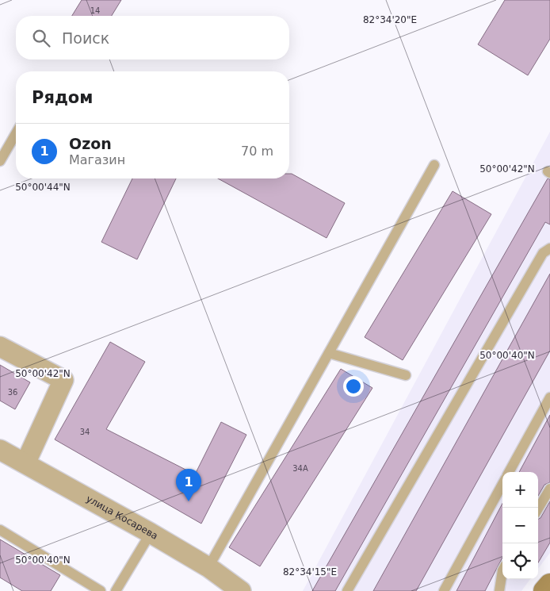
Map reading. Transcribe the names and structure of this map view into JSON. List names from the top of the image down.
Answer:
{
  "streets": {
    "street": ["улица Косарева"]
  },
  "house_numbers": [
    "14",
    "36",
    "34",
    "34А"
  ],
  "page": {
    "search": "Поиск",
    "heading": "Рядом",
    "list": [
      {
        "mark": "1",
        "name": "Ozon",
        "note": "Магазин",
        "value": "70 m"
      }
    ],
    "pins": "1",
    "map_buttons": ["+", "−"]
  },
  "coordinates": [
    "82°34'20\"E",
    "50°00'42\"N",
    "50°00'44\"N",
    "50°00'40\"N",
    "82°34'15\"E"
  ]
}
